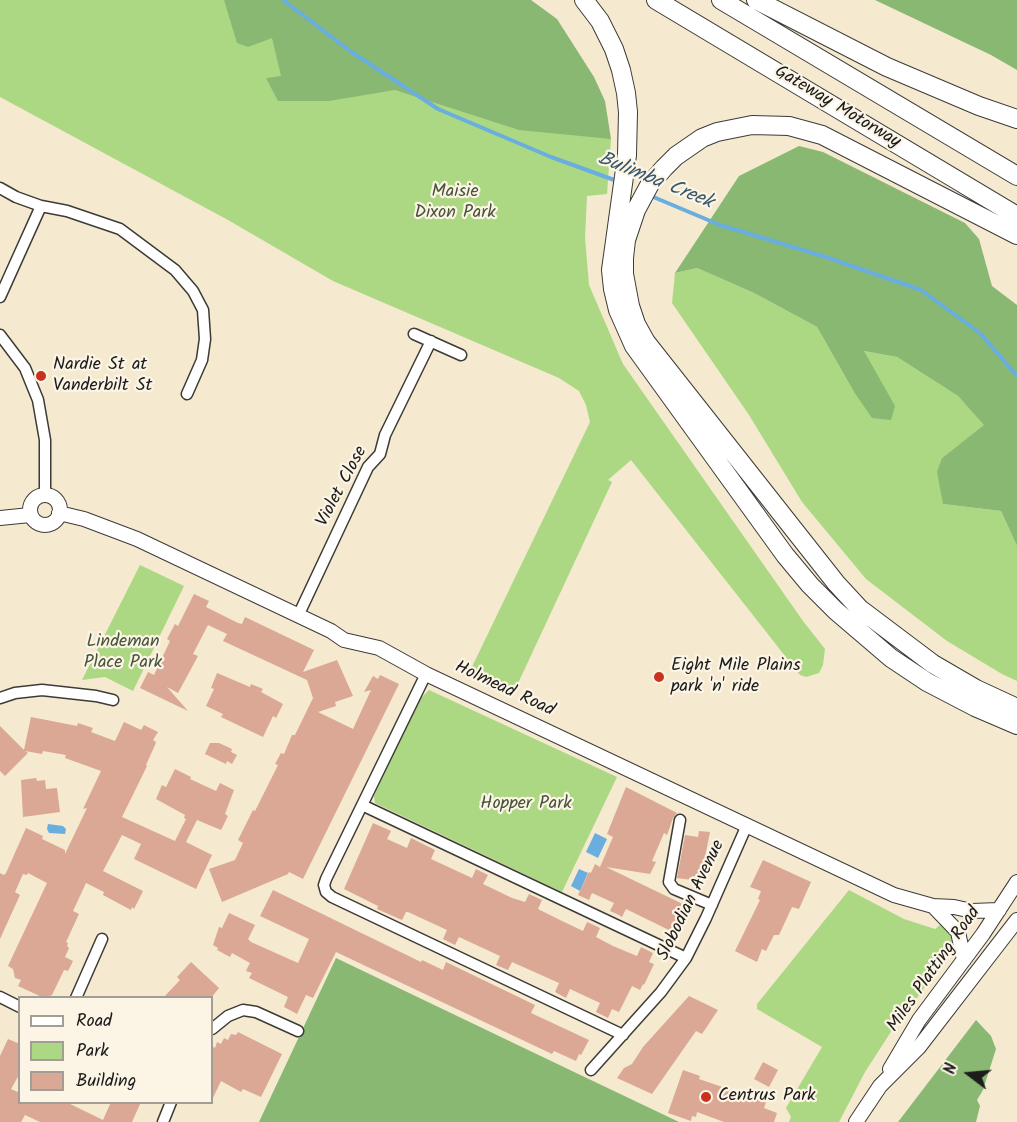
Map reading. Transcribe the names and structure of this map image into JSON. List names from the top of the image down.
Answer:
{
  "streets": {
    "highway": ["Gateway Motorway"],
    "street": [
      "Violet Close",
      "Holmead Road",
      "Slobodian Avenue",
      "Miles Platting Road"
    ]
  },
  "crossings": [
    ["Violet Close", "Holmead Road"],
    ["Holmead Road", "Slobodian Avenue"],
    ["Holmead Road", "Miles Platting Road"]
  ],
  "water": ["Bulimba Creek"],
  "parks": ["Maisie Dixon Park", "Lindeman Place Park", "Hopper Park"],
  "places": ["Nardie St at Vanderbilt St", "Eight Mile Plains park 'n' ride", "Centrus Park"],
  "legend": ["Road", "Park", "Building"],
  "north": "left"
}
